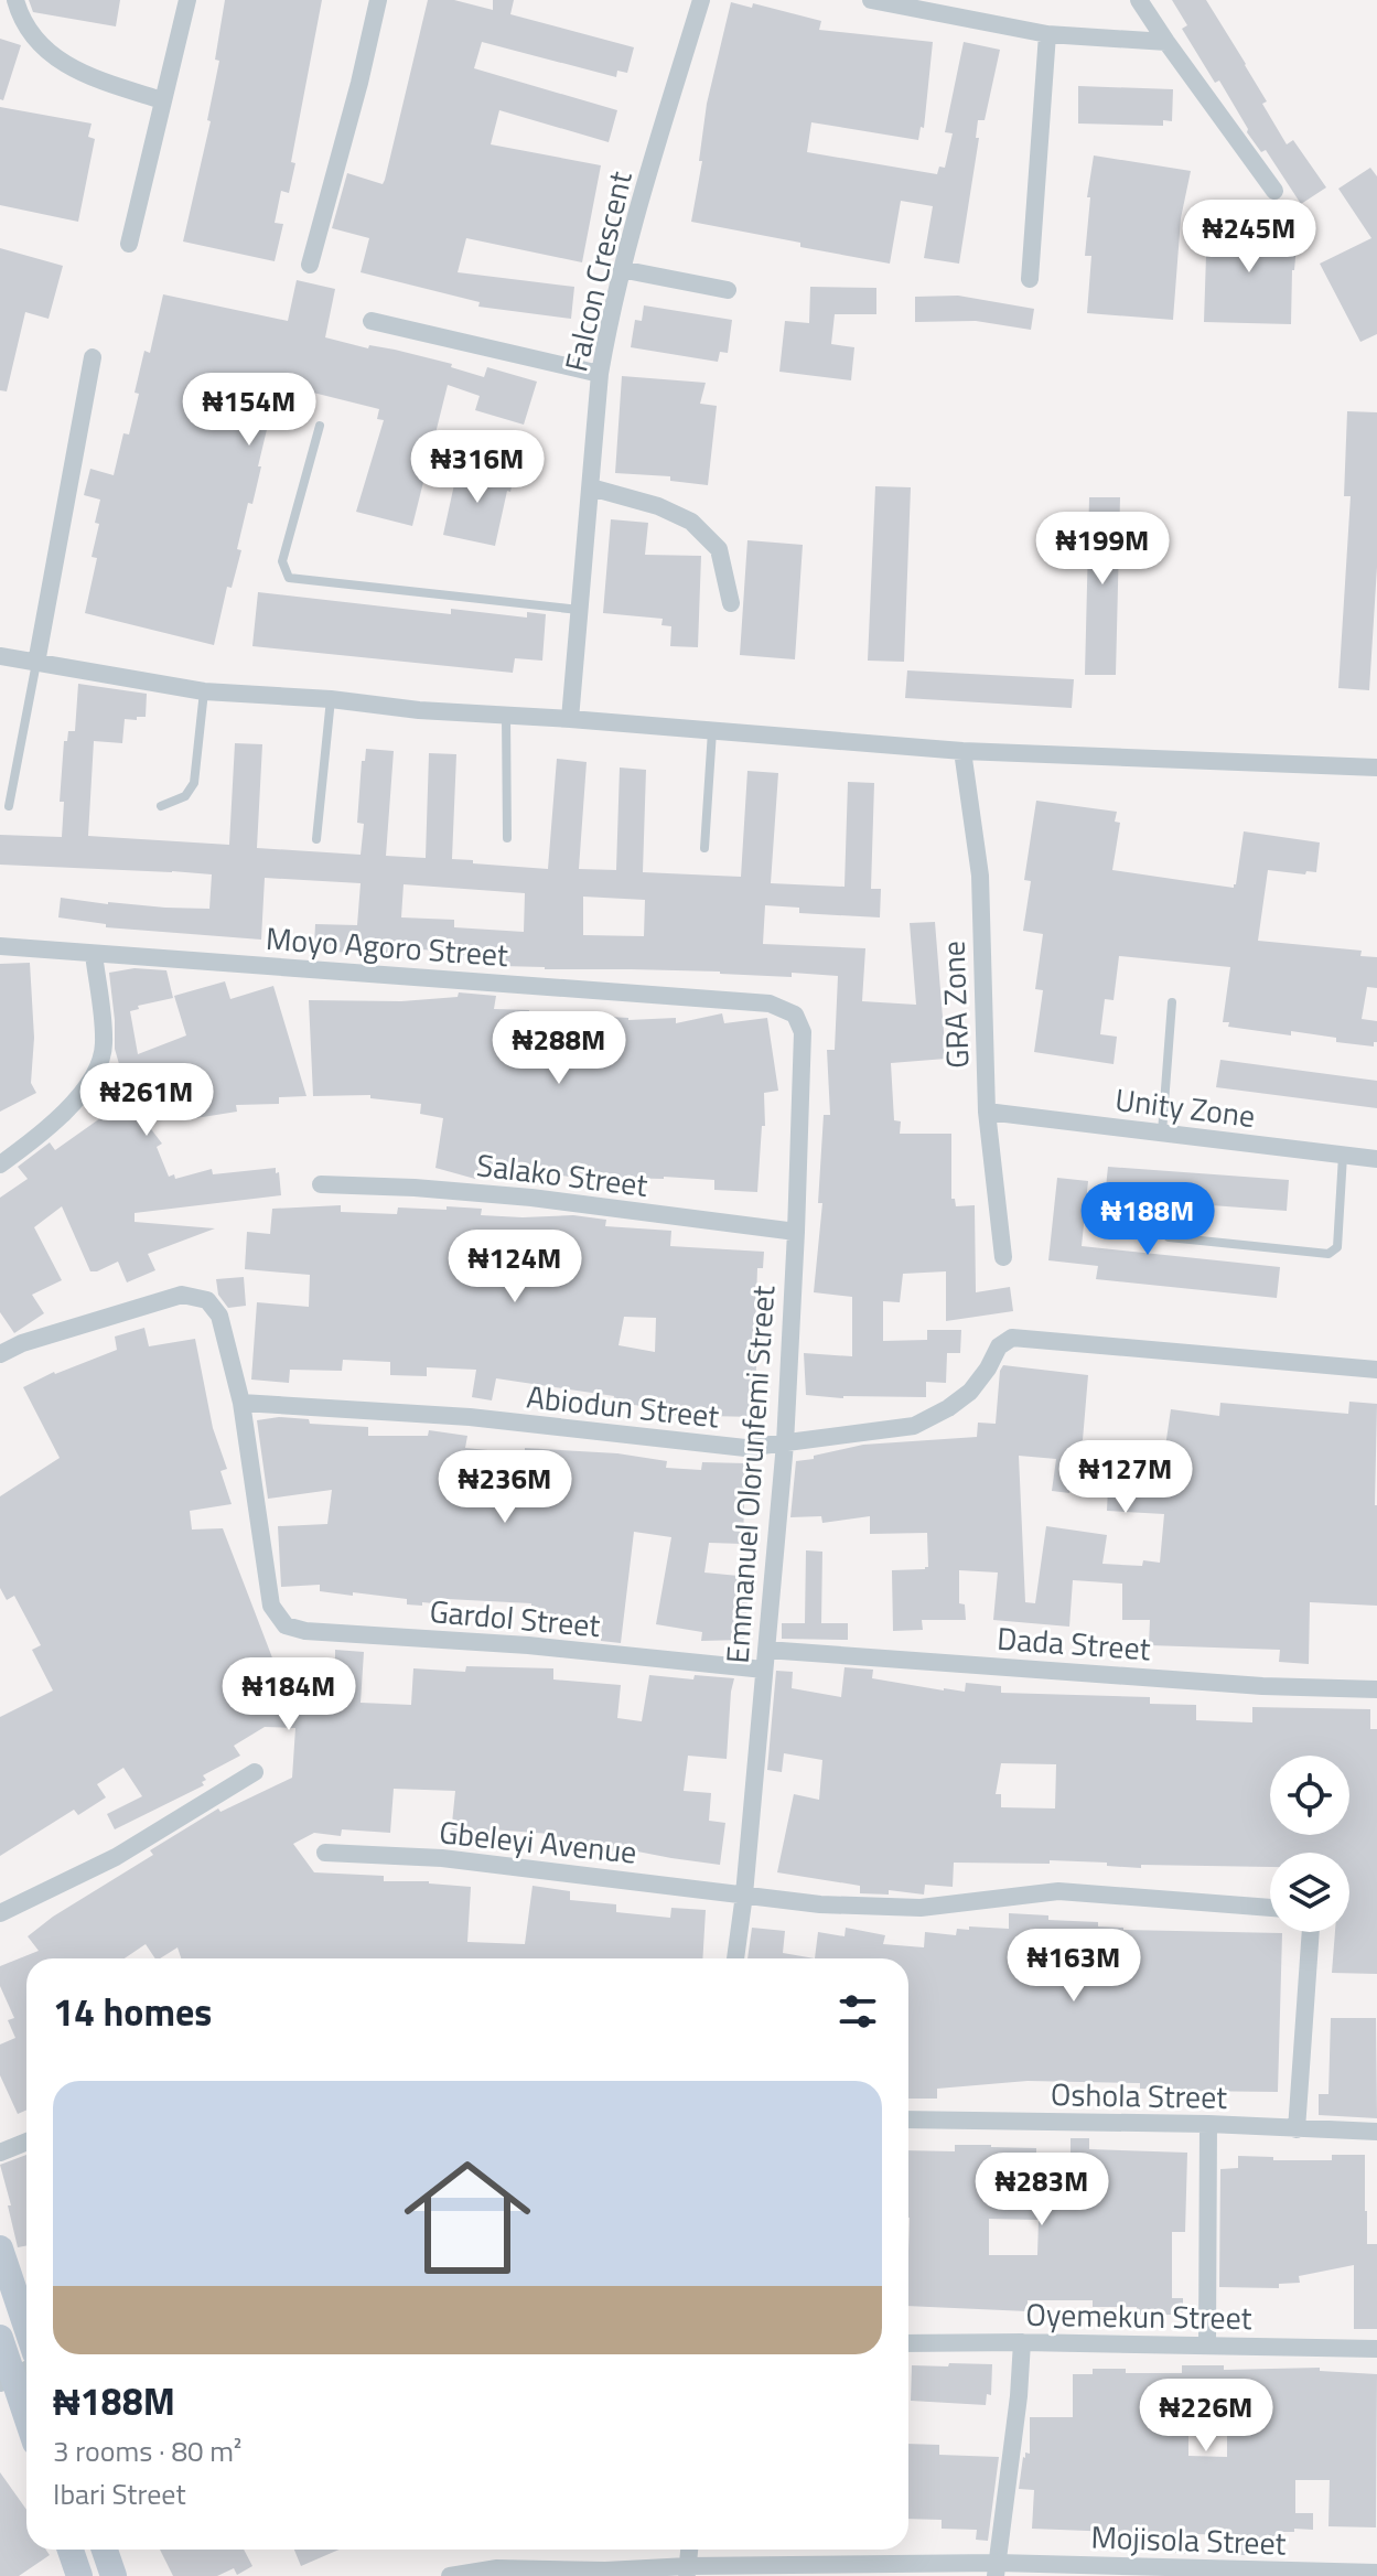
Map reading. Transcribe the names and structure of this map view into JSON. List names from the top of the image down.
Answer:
{
  "streets": {
    "street": [
      "Falcon Crescent",
      "Moyo Agoro Street",
      "GRA Zone",
      "Unity Zone",
      "Salako Street",
      "Abiodun Street",
      "Emmanuel Olorunfemi Street",
      "Gardol Street",
      "Dada Street",
      "Gbeleyi Avenue",
      "Oshola Street",
      "Oyemekun Street",
      "Mojisola Street"
    ]
  },
  "crossings": [
    ["Moyo Agoro Street", "Emmanuel Olorunfemi Street"],
    ["GRA Zone", "Unity Zone"],
    ["Salako Street", "Emmanuel Olorunfemi Street"],
    ["Abiodun Street", "Emmanuel Olorunfemi Street"],
    ["Abiodun Street", "Gardol Street"],
    ["Emmanuel Olorunfemi Street", "Gardol Street"],
    ["Emmanuel Olorunfemi Street", "Dada Street"],
    ["Emmanuel Olorunfemi Street", "Gbeleyi Avenue"]
  ],
  "page": {
    "price": [
      "₦245M",
      "₦154M",
      "₦316M",
      "₦199M",
      "₦288M",
      "₦261M",
      "₦188M",
      "₦124M",
      "₦127M",
      "₦236M",
      "₦184M",
      "₦163M",
      "₦283M",
      "₦226M"
    ],
    "heading": "14 homes",
    "list": [
      {
        "name": "₦188M",
        "note": "3 rooms · 80 m² · Ibari Street"
      }
    ]
  }
}
